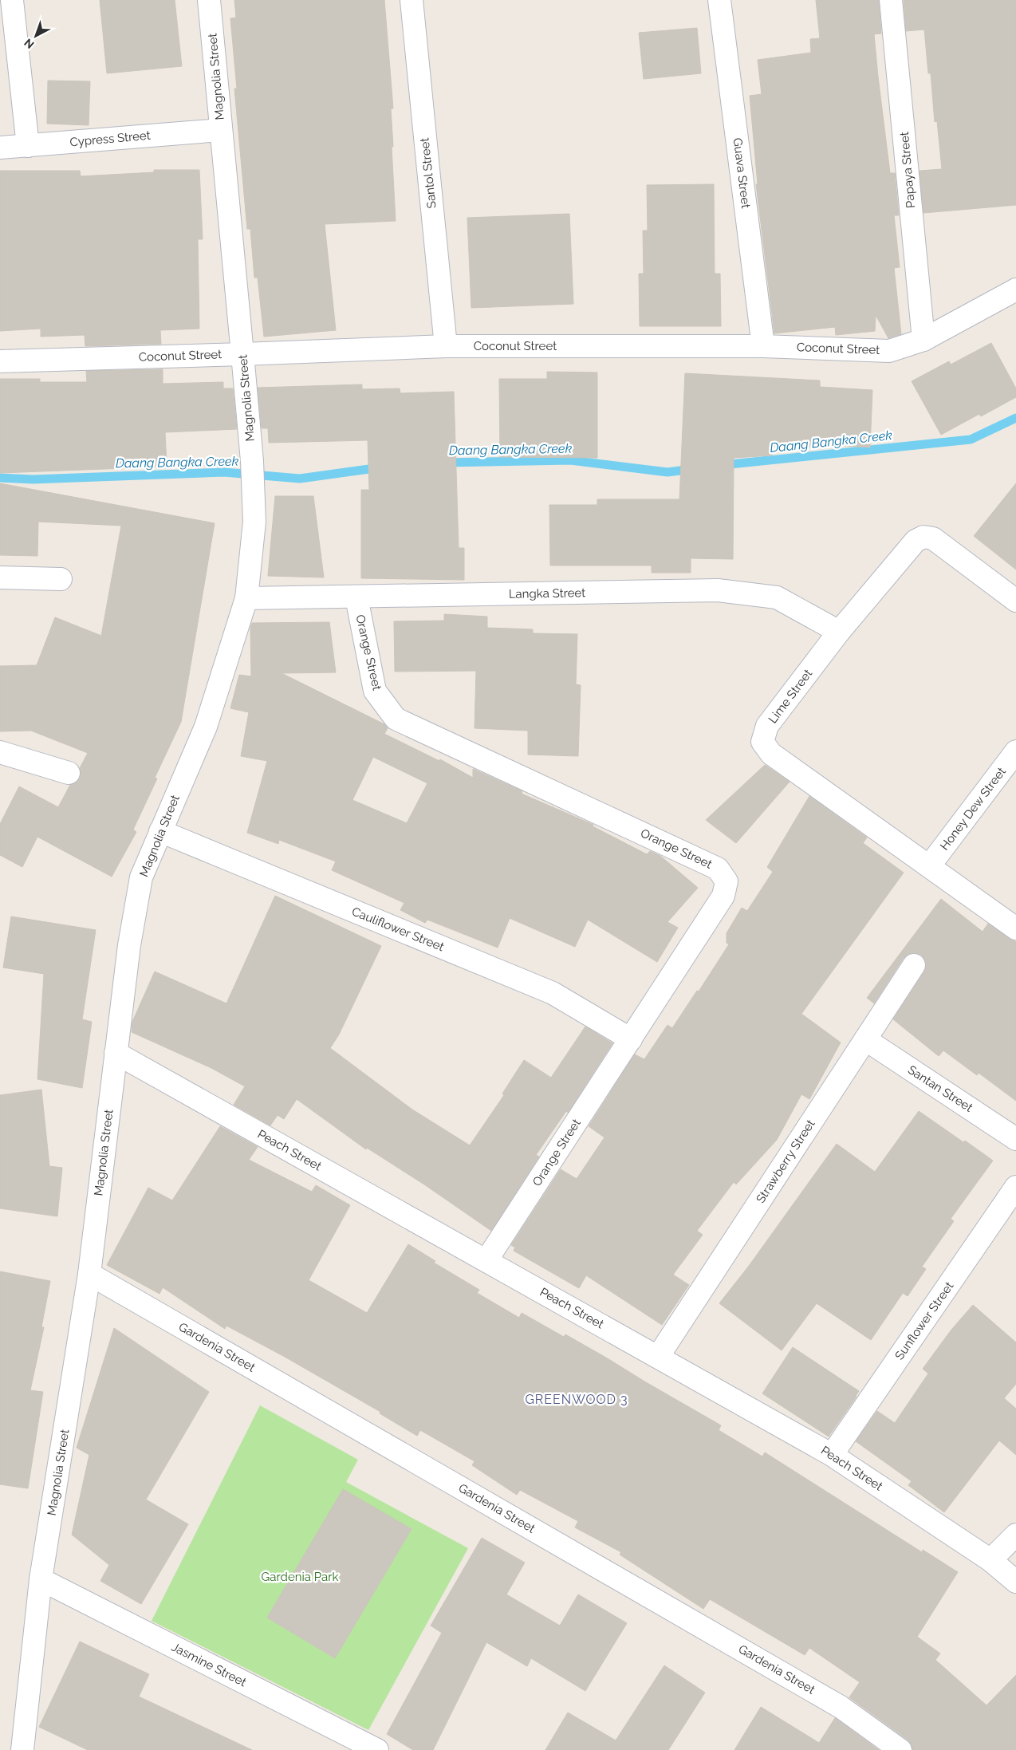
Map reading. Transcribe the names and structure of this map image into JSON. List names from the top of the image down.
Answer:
{
  "streets": {
    "street": [
      "Magnolia Street",
      "Cypress Street",
      "Papaya Street",
      "Santol Street",
      "Guava Street",
      "Coconut Street",
      "Langka Street",
      "Orange Street",
      "Lime Street",
      "Honey Dew Street",
      "Cauliflower Street",
      "Santan Street",
      "Peach Street",
      "Strawberry Street",
      "Sunflower Street",
      "Gardenia Street",
      "Jasmine Street"
    ]
  },
  "crossings": [
    ["Magnolia Street", "Cypress Street"],
    ["Magnolia Street", "Coconut Street"],
    ["Magnolia Street", "Langka Street"],
    ["Magnolia Street", "Cauliflower Street"],
    ["Magnolia Street", "Peach Street"],
    ["Magnolia Street", "Gardenia Street"],
    ["Magnolia Street", "Jasmine Street"],
    ["Papaya Street", "Coconut Street"],
    ["Santol Street", "Coconut Street"],
    ["Guava Street", "Coconut Street"],
    ["Langka Street", "Orange Street"],
    ["Langka Street", "Lime Street"],
    ["Orange Street", "Cauliflower Street"],
    ["Orange Street", "Peach Street"],
    ["Lime Street", "Honey Dew Street"],
    ["Santan Street", "Strawberry Street"],
    ["Peach Street", "Strawberry Street"],
    ["Peach Street", "Sunflower Street"]
  ],
  "districts": ["GREENWOOD 3"],
  "water": ["Daang Bangka Creek"],
  "parks": ["Gardenia Park"],
  "north": "bottom left"
}
